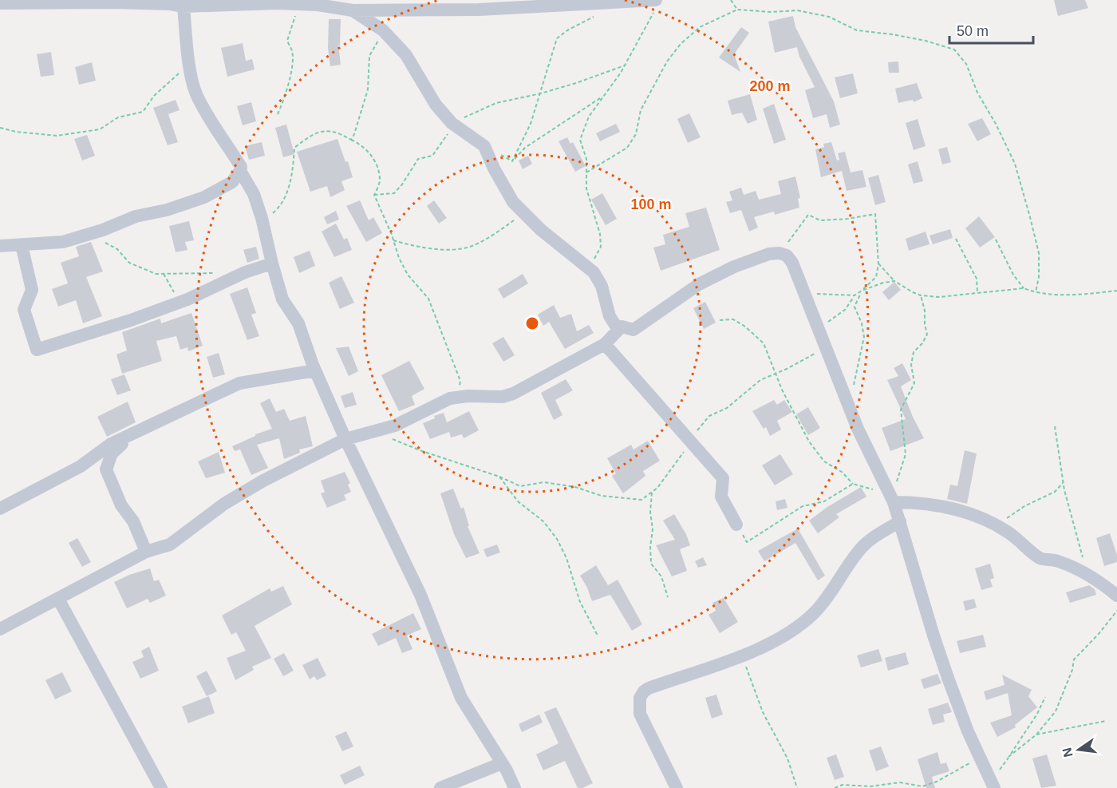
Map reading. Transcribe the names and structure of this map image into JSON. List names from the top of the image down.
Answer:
{
  "scale_bar": "50 m",
  "north": "left",
  "rings": ["200 m", "100 m"]
}
